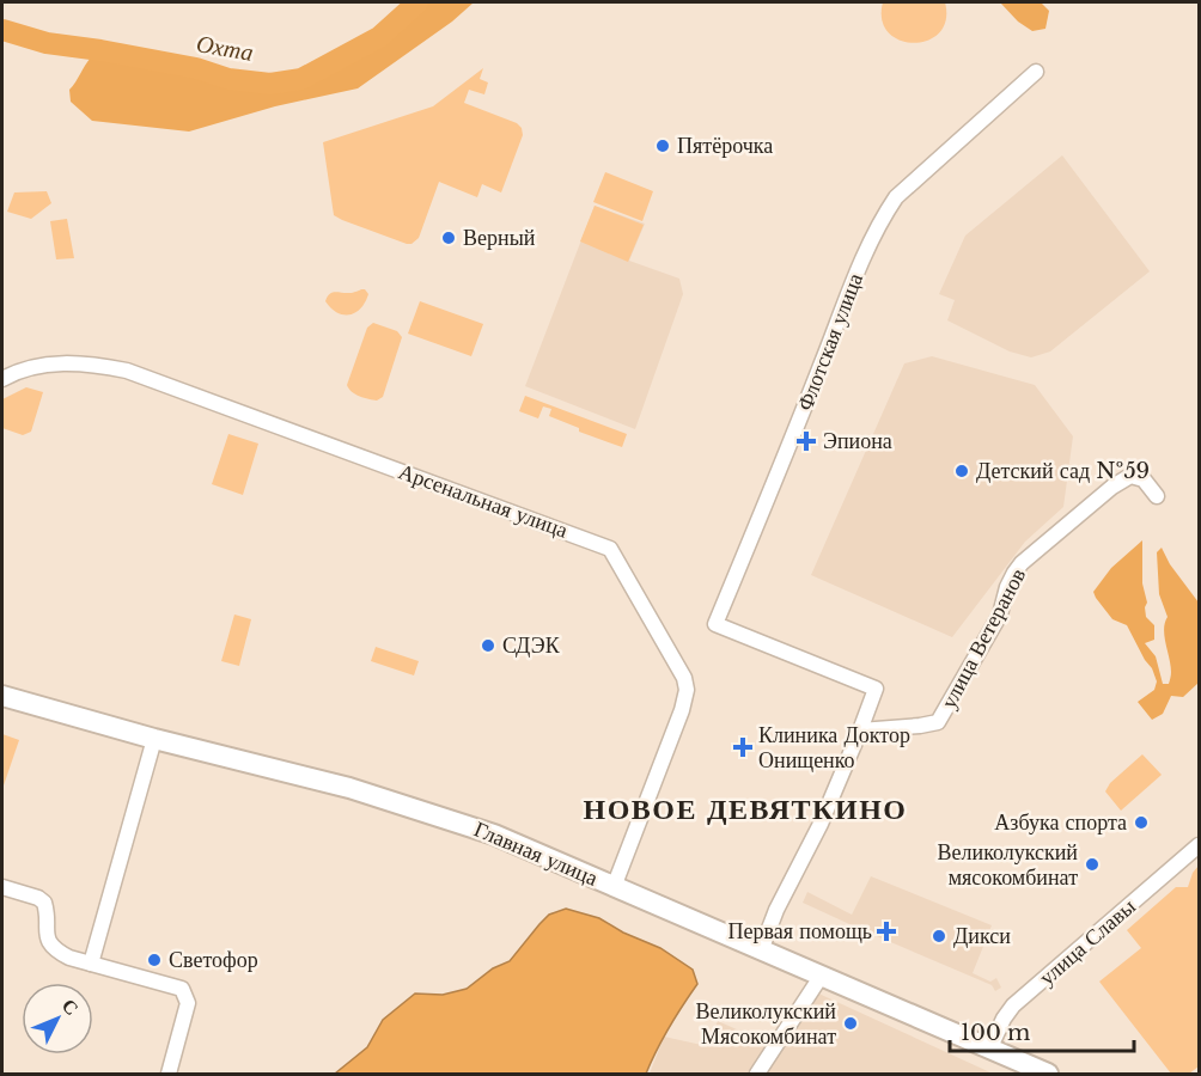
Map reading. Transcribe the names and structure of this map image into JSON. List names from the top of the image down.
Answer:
{
  "streets": {
    "main road": ["Главная улица"],
    "street": [
      "Флотская улица",
      "Арсенальная улица",
      "улица Ветеранов",
      "улица Славы"
    ]
  },
  "crossings": [
    ["Флотская улица", "улица Ветеранов"],
    ["Арсенальная улица", "Главная улица"],
    ["Главная улица", "улица Славы"]
  ],
  "districts": ["НОВОЕ ДЕВЯТКИНО"],
  "water": ["Охта"],
  "places": {
    "other": [
      "Пятёрочка",
      "Верный",
      "Детский сад №59",
      "СДЭК",
      "Азбука спорта",
      "Великолукский мясокомбинат",
      "Дикси",
      "Светофор",
      "Великолукский Мясокомбинат"
    ],
    "health": ["Эпиона", "Клиника Доктор Онищенко", "Первая помощь"]
  },
  "scale_bar": "100 m",
  "north": "top right"
}
